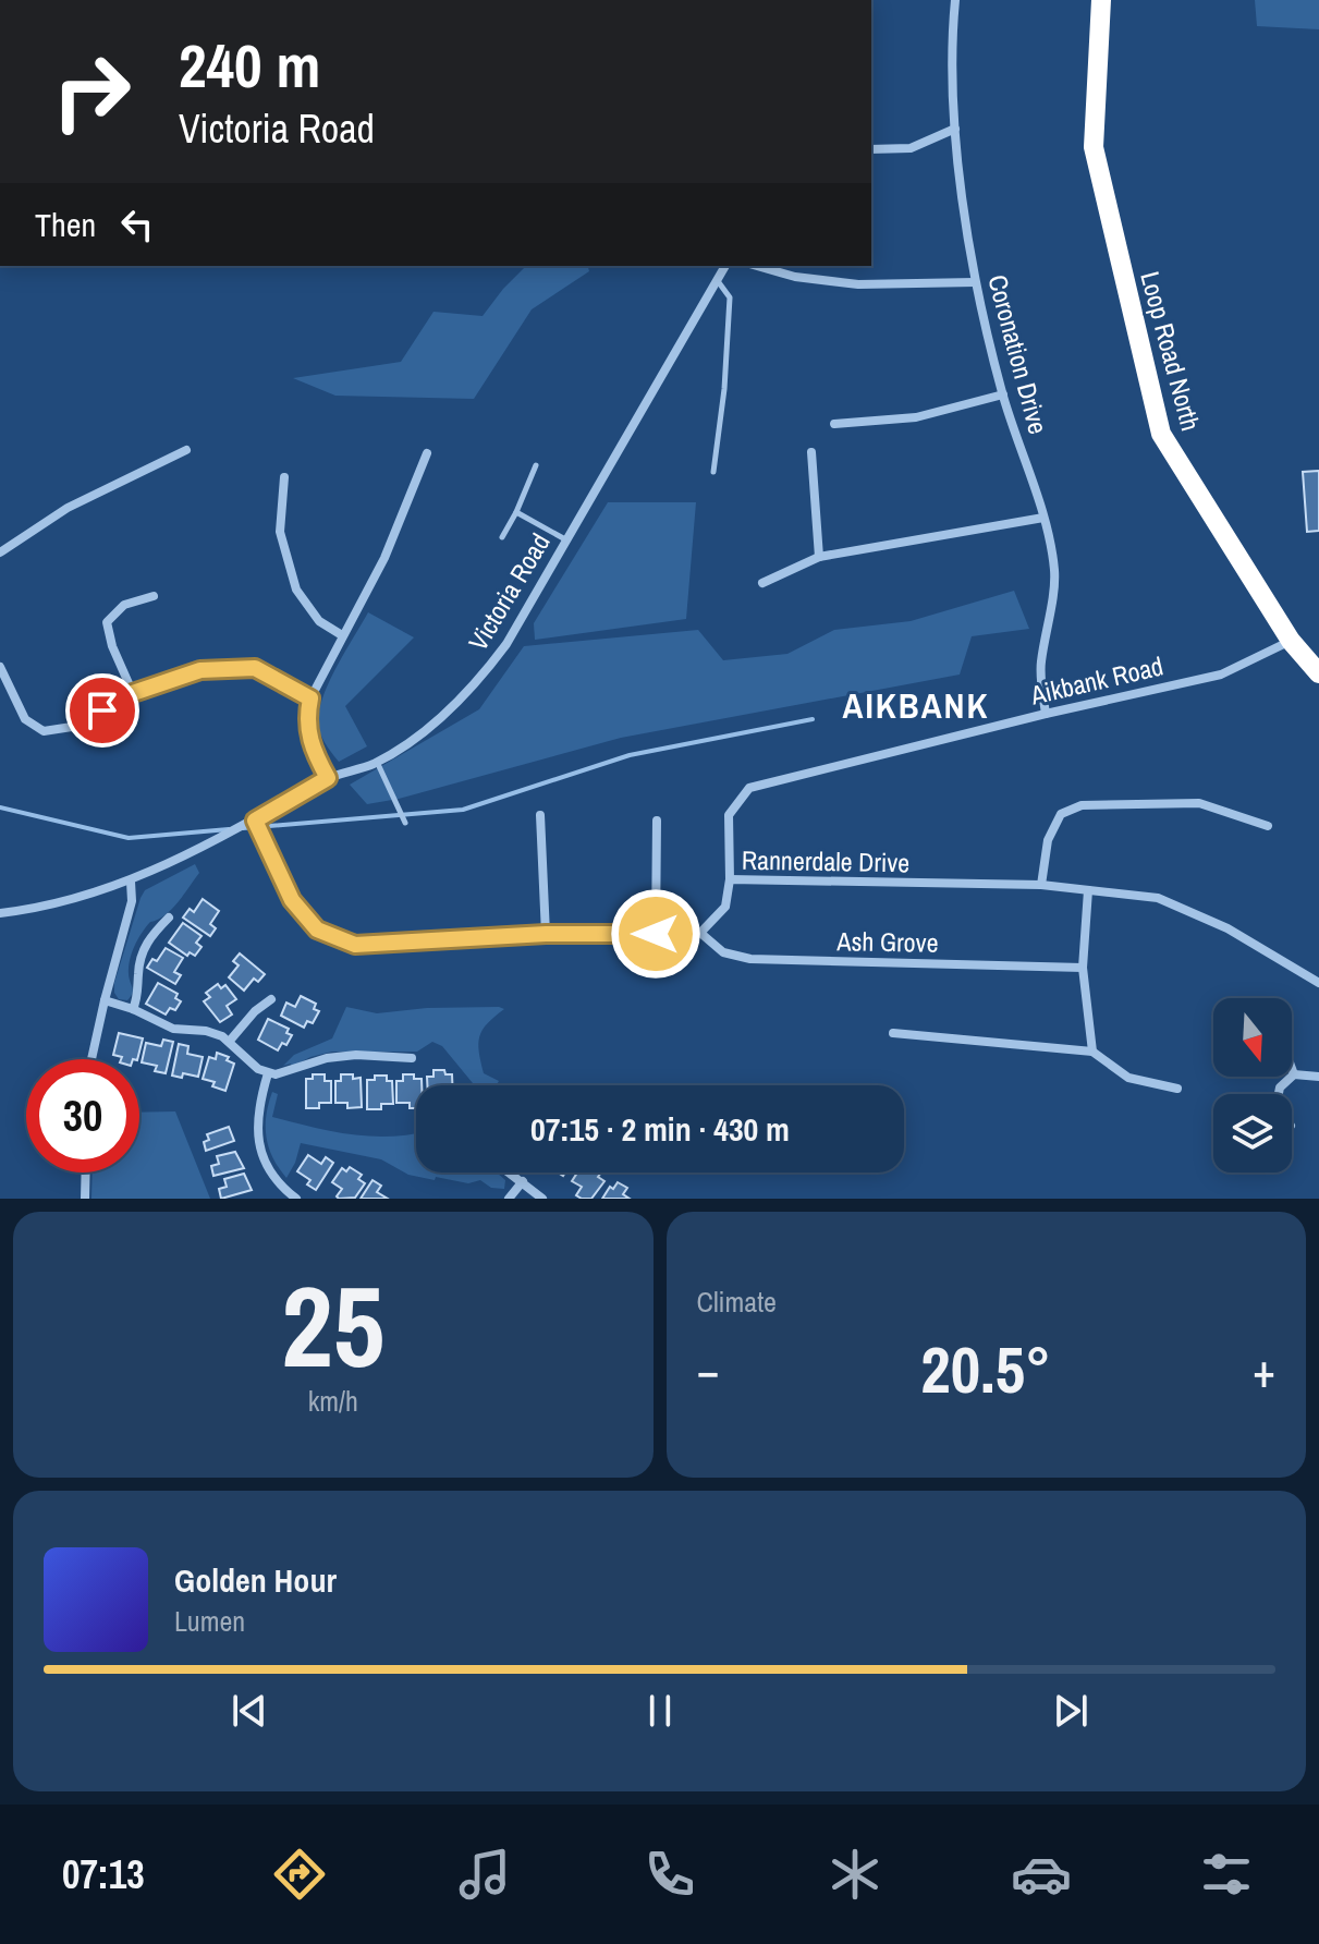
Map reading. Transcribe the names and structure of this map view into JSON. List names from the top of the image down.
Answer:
{
  "streets": {
    "highway": ["Loop Road North"],
    "street": [
      "Coronation Drive",
      "Victoria Road",
      "Aikbank Road",
      "Rannerdale Drive",
      "Ash Grove"
    ]
  },
  "crossings": [
    ["Loop Road North", "Aikbank Road"],
    ["Coronation Drive", "Aikbank Road"],
    ["Aikbank Road", "Rannerdale Drive"],
    ["Rannerdale Drive", "Ash Grove"]
  ],
  "districts": ["AIKBANK"],
  "north": "bottom",
  "page": {
    "turn": ["240 m", "Victoria Road"],
    "then": "Then",
    "limit": "30",
    "trip": "07:15 · 2 min · 430 m",
    "tile": [
      ["25", "km/h"],
      "Climate"
    ],
    "heat": ["−", "20.5°", "+"],
    "song": ["Golden Hour", "Lumen"],
    "tabs": "07:13"
  }
}
